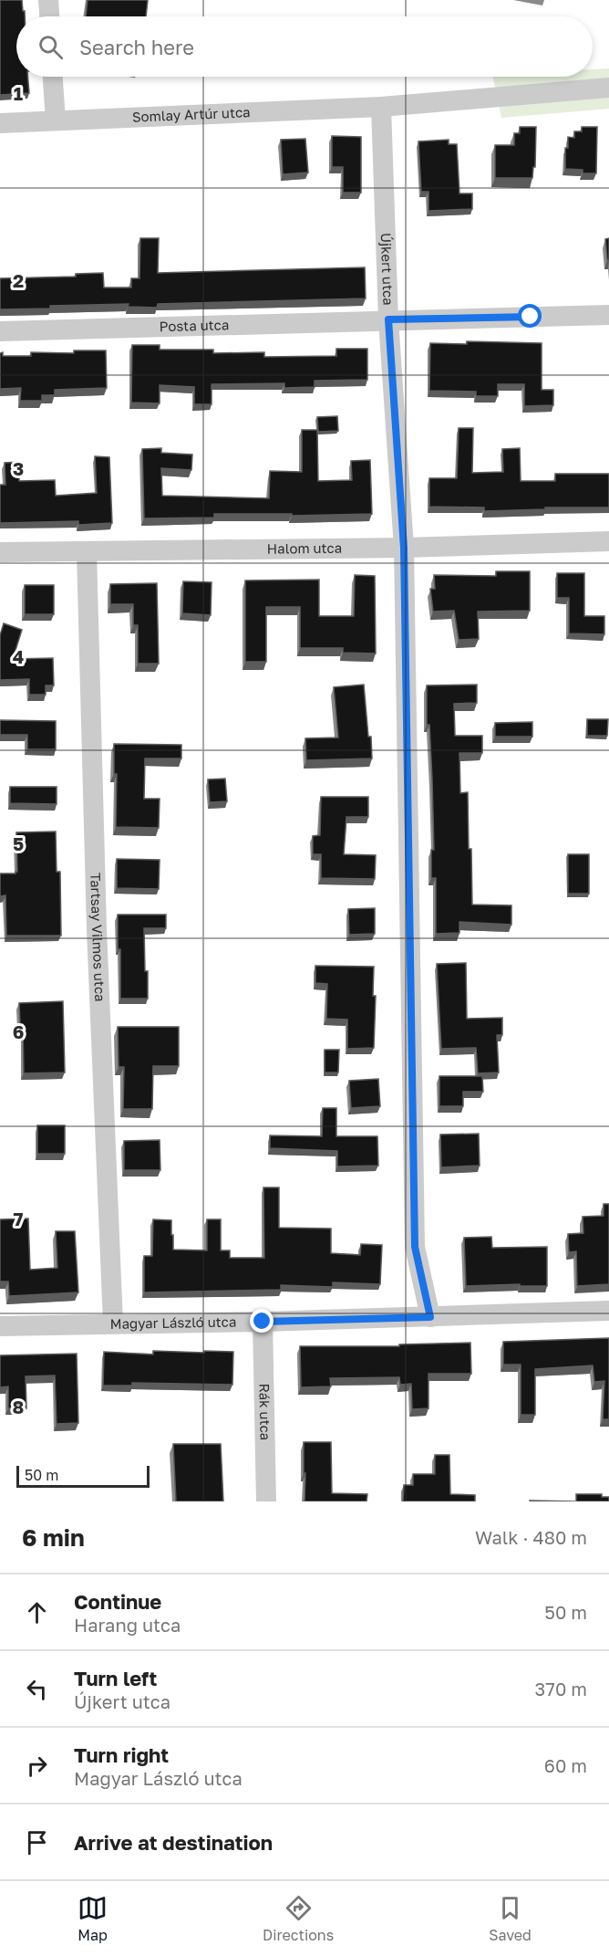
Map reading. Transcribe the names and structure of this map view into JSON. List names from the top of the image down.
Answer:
{
  "streets": {
    "street": [
      "Somlay Artúr utca",
      "Újkert utca",
      "Posta utca",
      "Halom utca",
      "Tartsay Vilmos utca",
      "Magyar László utca",
      "Rák utca"
    ]
  },
  "crossings": [
    ["Somlay Artúr utca", "Újkert utca"],
    ["Újkert utca", "Posta utca"],
    ["Újkert utca", "Halom utca"],
    ["Újkert utca", "Magyar László utca"],
    ["Halom utca", "Tartsay Vilmos utca"],
    ["Tartsay Vilmos utca", "Magyar László utca"],
    ["Magyar László utca", "Rák utca"]
  ],
  "scale_bar": "50 m",
  "page": {
    "search": "Search here",
    "scale": "50 m",
    "heading": ["6 min", "Walk · 480 m"],
    "list": [
      ["Continue", "Harang utca", "50 m"],
      ["Turn left", "Újkert utca", "370 m"],
      ["Turn right", "Magyar László utca", "60 m"],
      "Arrive at destination"
    ],
    "nav": ["Map", "Directions", "Saved"]
  },
  "grid": {
    "rows": [
      "1",
      "2",
      "3",
      "4",
      "5",
      "6",
      "7",
      "8"
    ]
  }
}
